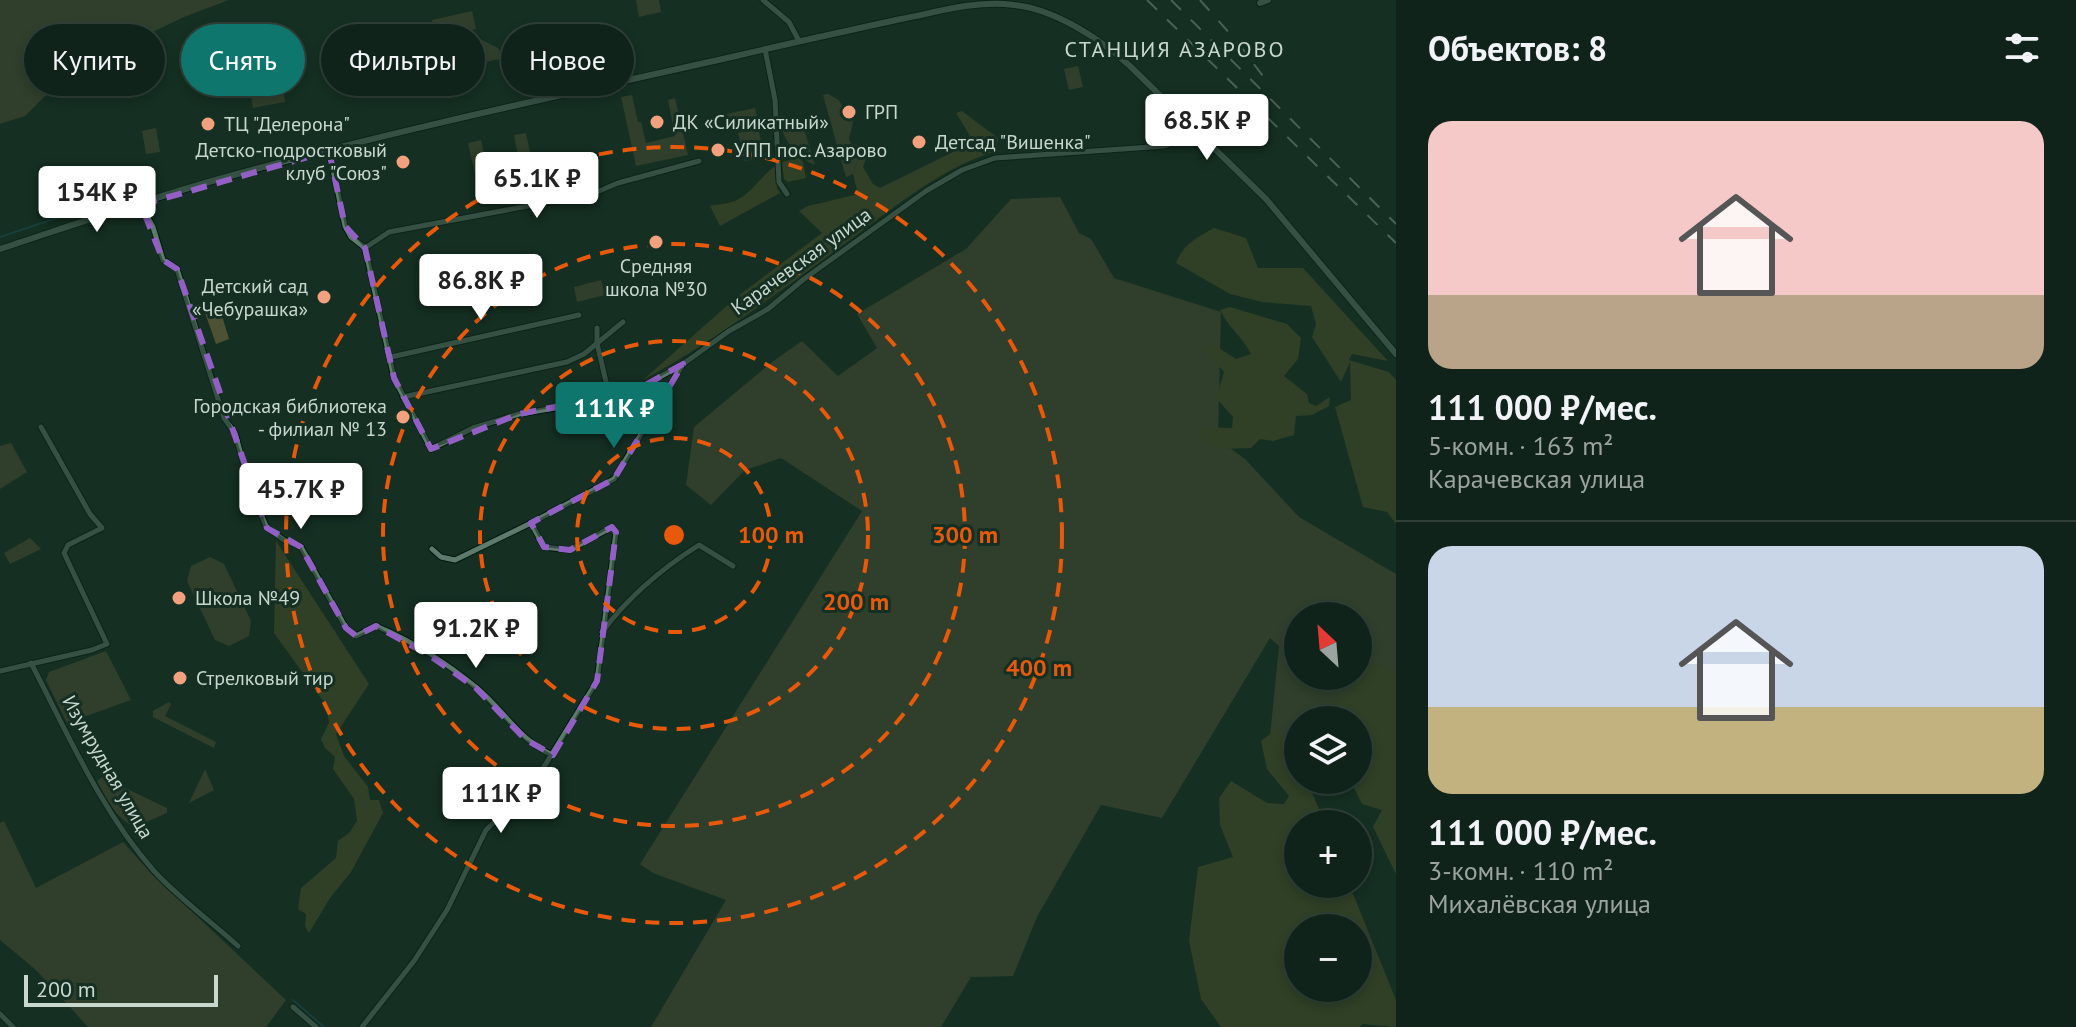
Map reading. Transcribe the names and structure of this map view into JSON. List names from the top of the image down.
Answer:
{
  "streets": {
    "street": ["Карачевская улица", "Изумрудная улица"]
  },
  "districts": ["СТАНЦИЯ АЗАРОВО"],
  "places": [
    "ГРП",
    "ДК «Силикатный»",
    "ТЦ \"Делерона\"",
    "Детсад \"Вишенка\"",
    "УПП пос. Азарово",
    "Детско-подростковый клуб \"Союз\"",
    "Средняя школа №30",
    "Детский сад «Чебурашка»",
    "Городская библиотека - филиал № 13",
    "Школа №49",
    "Стрелковый тир"
  ],
  "scale_bar": "200 m",
  "north": "top left",
  "page": {
    "heading": "Объектов: 8",
    "chip": [
      "Купить",
      "Снять",
      "Фильтры",
      "Новое"
    ],
    "price": [
      "68.5K ₽",
      "65.1K ₽",
      "154K ₽",
      "86.8K ₽",
      "111K ₽",
      "45.7K ₽",
      "91.2K ₽",
      "111K ₽"
    ],
    "list": [
      {
        "name": "111 000 ₽/мес.",
        "note": "5-комн. · 163 m² · Карачевская улица"
      },
      {
        "name": "111 000 ₽/мес.",
        "note": "3-комн. · 110 m² · Михалёвская улица"
      }
    ],
    "map_buttons": ["+", "−"],
    "scale": "200 m"
  },
  "rings": [
    "100 m",
    "300 m",
    "200 m",
    "400 m"
  ]
}
